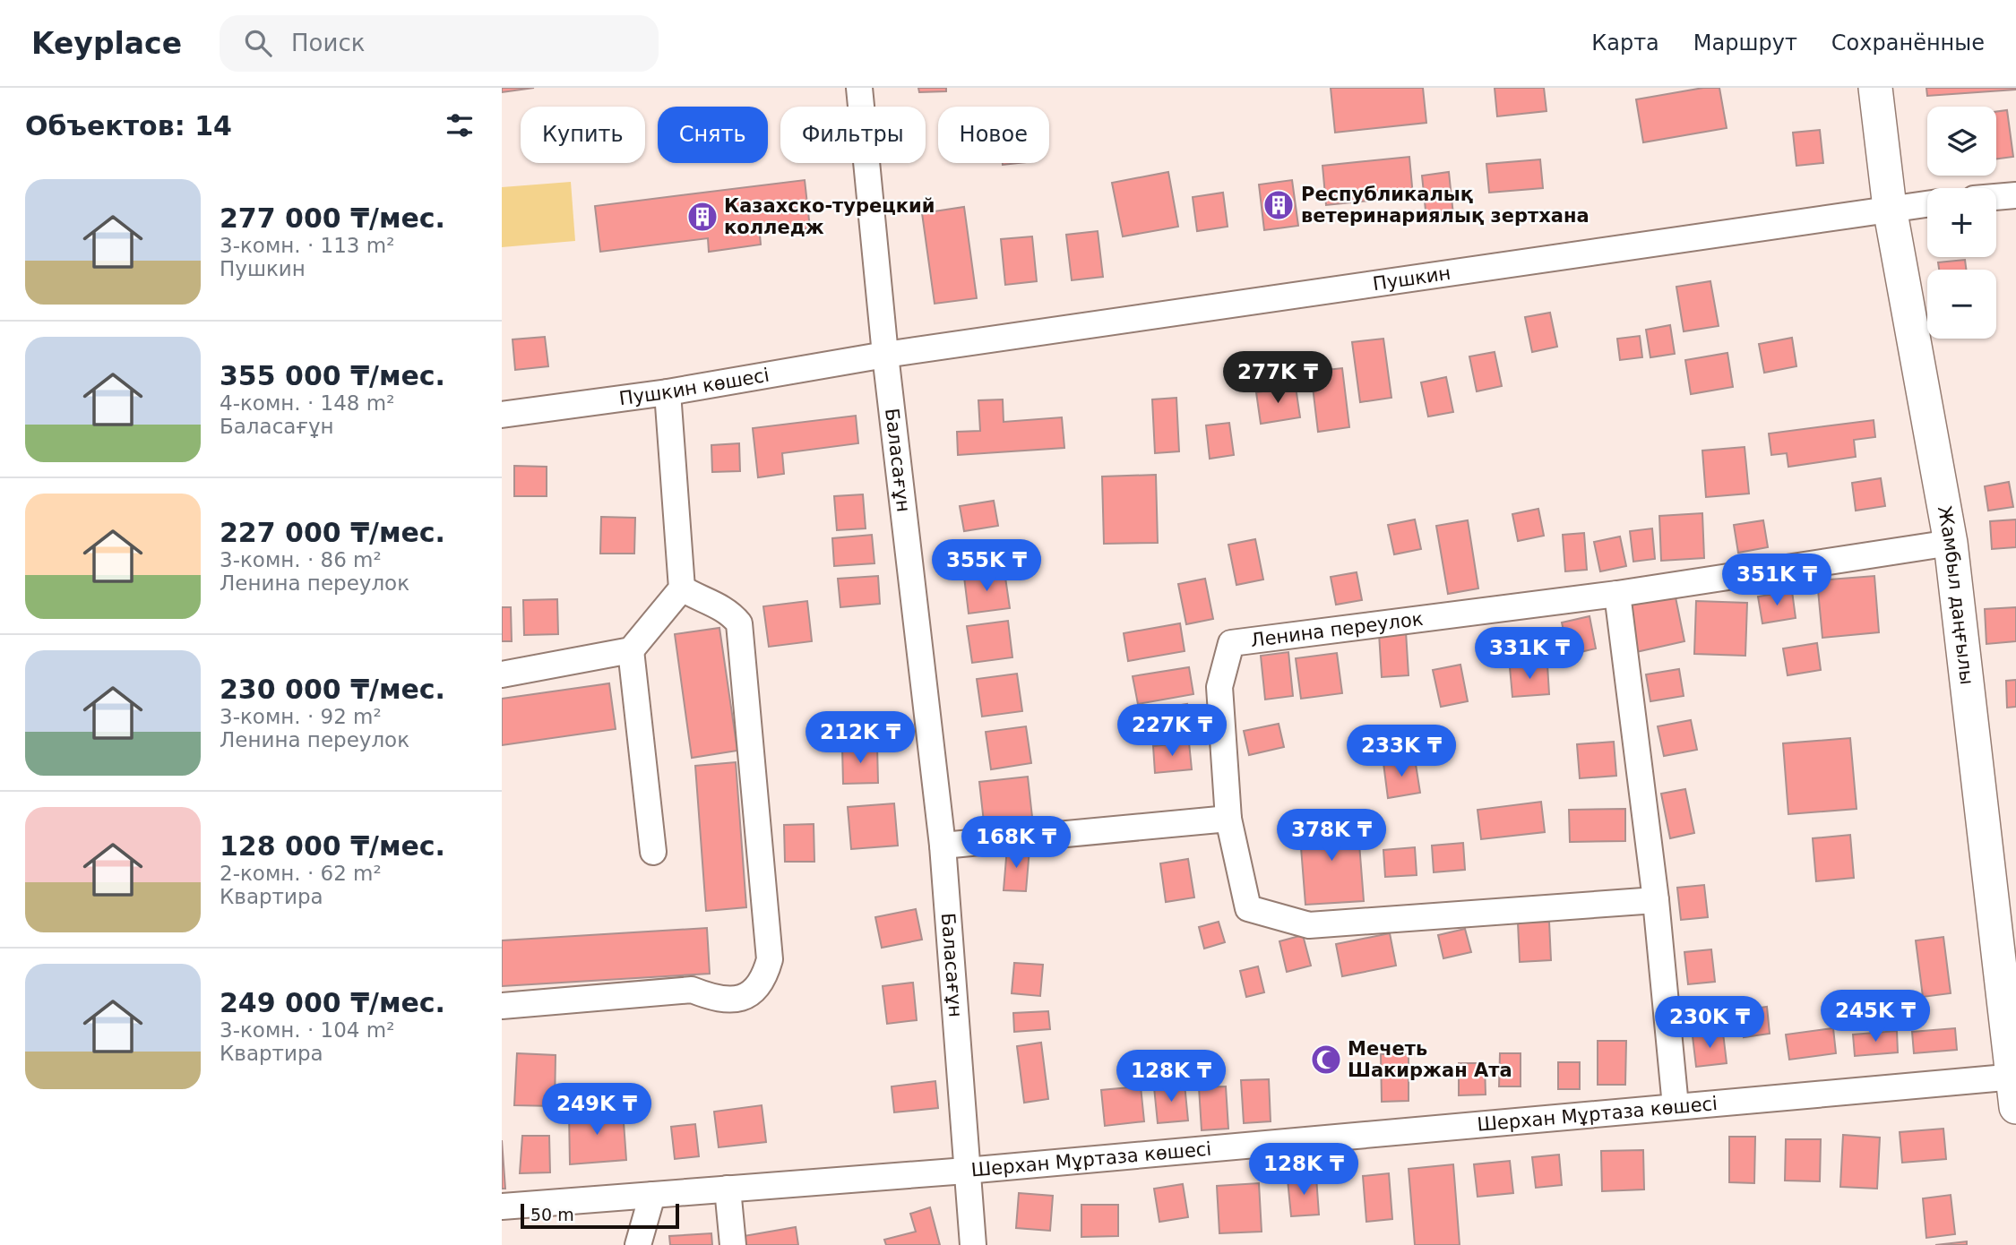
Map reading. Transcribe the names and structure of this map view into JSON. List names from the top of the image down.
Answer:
{
  "streets": {
    "main road": ["Жамбыл даңғылы"],
    "street": [
      "Пушкин",
      "Пушкин көшесі",
      "Баласағұн",
      "Ленина переулок",
      "Шерхан Мұртаза көшесі"
    ]
  },
  "crossings": [
    ["Пушкин", "Пушкин көшесі"],
    ["Пушкин", "Баласағұн"],
    ["Пушкин", "Жамбыл даңғылы"],
    ["Пушкин көшесі", "Баласағұн"],
    ["Баласағұн", "Шерхан Мұртаза көшесі"],
    ["Жамбыл даңғылы", "Ленина переулок"],
    ["Жамбыл даңғылы", "Шерхан Мұртаза көшесі"]
  ],
  "places": {
    "building": ["Республикалық ветеринариялық зертхана", "Казахско-турецкий колледж"],
    "mosque": ["Мечеть Шакиржан Ата"]
  },
  "scale_bar": "50 m",
  "page": {
    "header": "Keyplace",
    "search": "Поиск",
    "nav": ["Карта", "Маршрут", "Сохранённые"],
    "heading": "Объектов: 14",
    "map_buttons": ["+", "−"],
    "chip": [
      "Купить",
      "Снять",
      "Фильтры",
      "Новое"
    ],
    "list": [
      {
        "name": "277 000 ₸/мес.",
        "note": "3-комн. · 113 m² · Пушкин"
      },
      {
        "name": "355 000 ₸/мес.",
        "note": "4-комн. · 148 m² · Баласағұн"
      },
      {
        "name": "227 000 ₸/мес.",
        "note": "3-комн. · 86 m² · Ленина переулок"
      },
      {
        "name": "230 000 ₸/мес.",
        "note": "3-комн. · 92 m² · Ленина переулок"
      },
      {
        "name": "128 000 ₸/мес.",
        "note": "2-комн. · 62 m² · Квартира"
      },
      {
        "name": "249 000 ₸/мес.",
        "note": "3-комн. · 104 m² · Квартира"
      }
    ],
    "price": [
      "277K ₸",
      "355K ₸",
      "351K ₸",
      "331K ₸",
      "227K ₸",
      "212K ₸",
      "233K ₸",
      "378K ₸",
      "168K ₸",
      "245K ₸",
      "230K ₸",
      "128K ₸",
      "249K ₸",
      "128K ₸"
    ],
    "scale": "50 m"
  }
}
